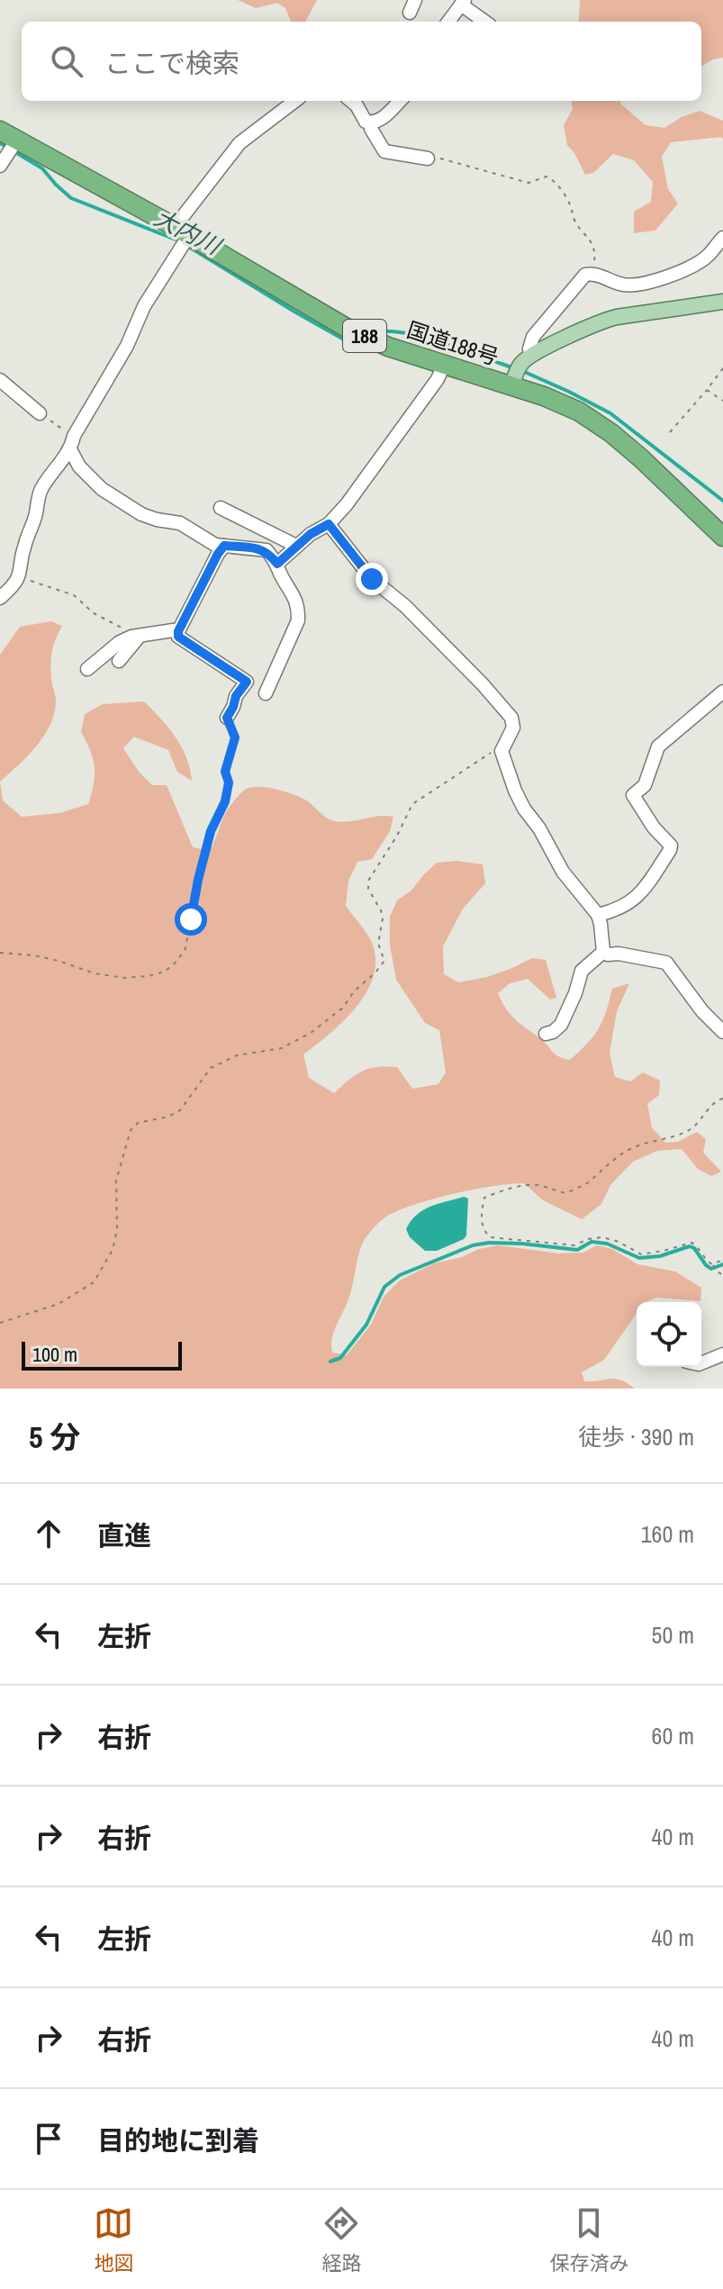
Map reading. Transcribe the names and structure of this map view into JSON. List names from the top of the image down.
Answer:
{
  "streets": {
    "highway": ["188", "国道188号"]
  },
  "water": ["大内川"],
  "scale_bar": "100 m",
  "page": {
    "search": "ここで検索",
    "scale": "100 m",
    "heading": ["5 分", "徒歩 · 390 m"],
    "list": [
      ["直進", "160 m"],
      ["左折", "50 m"],
      ["右折", "60 m"],
      ["右折", "40 m"],
      ["左折", "40 m"],
      ["右折", "40 m"],
      "目的地に到着"
    ],
    "nav": ["地図", "経路", "保存済み"]
  }
}
